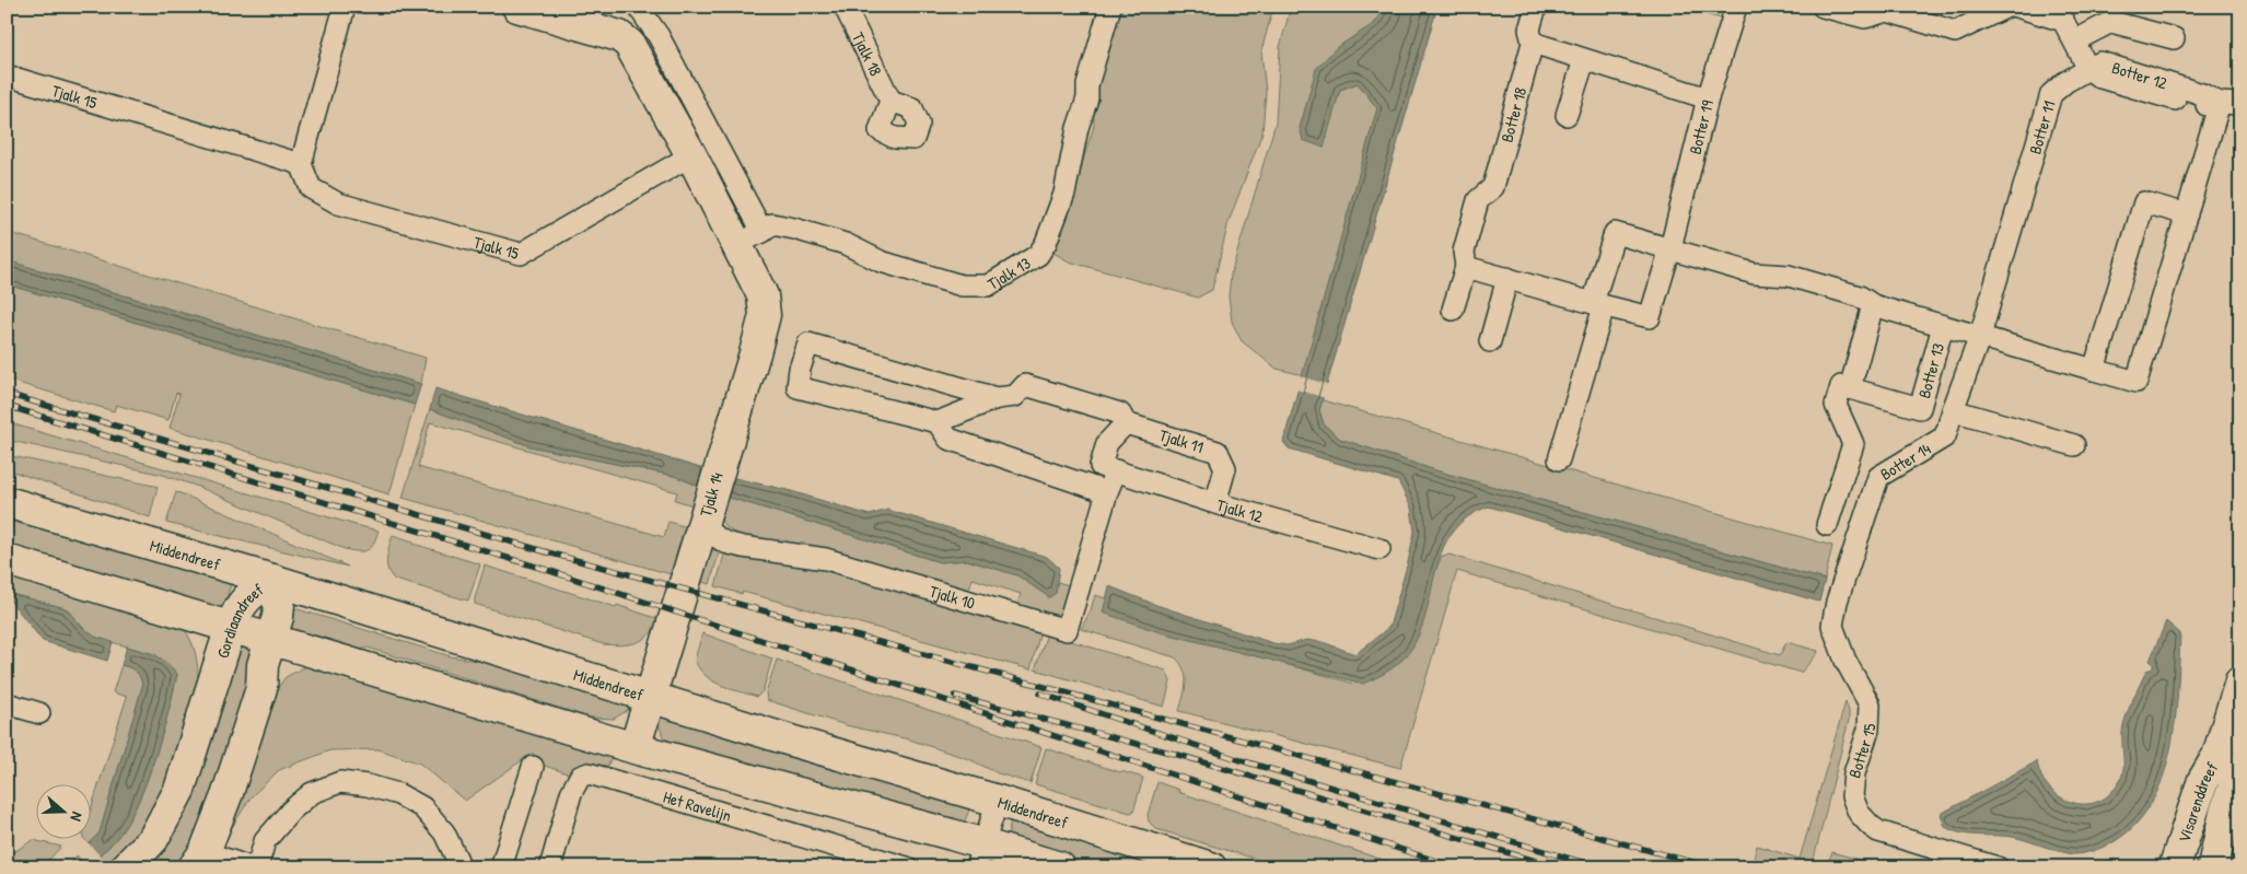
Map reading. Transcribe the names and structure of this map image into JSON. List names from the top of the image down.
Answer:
{
  "streets": {
    "main road": [
      "Tjalk 14",
      "Middendreef",
      "Gordiaandreef",
      "Visarenddreef"
    ],
    "street": [
      "Tjalk 18",
      "Botter 12",
      "Tjalk 15",
      "Botter 18",
      "Botter 19",
      "Botter 11",
      "Tjalk 13",
      "Botter 13",
      "Tjalk 11",
      "Botter 14",
      "Tjalk 12",
      "Tjalk 10",
      "Botter 15",
      "Het Ravelijn"
    ]
  },
  "crossings": [
    ["Botter 12", "Botter 11"],
    ["Tjalk 15", "Tjalk 14"],
    ["Botter 18", "Botter 19"],
    ["Botter 19", "Botter 13"],
    ["Botter 11", "Botter 13"],
    ["Botter 11", "Botter 14"],
    ["Botter 13", "Botter 14"],
    ["Tjalk 11", "Tjalk 12"],
    ["Botter 14", "Botter 15"],
    ["Tjalk 14", "Middendreef"],
    ["Tjalk 14", "Tjalk 10"],
    ["Tjalk 12", "Tjalk 10"],
    ["Middendreef", "Gordiaandreef"]
  ],
  "north": "right"
}
